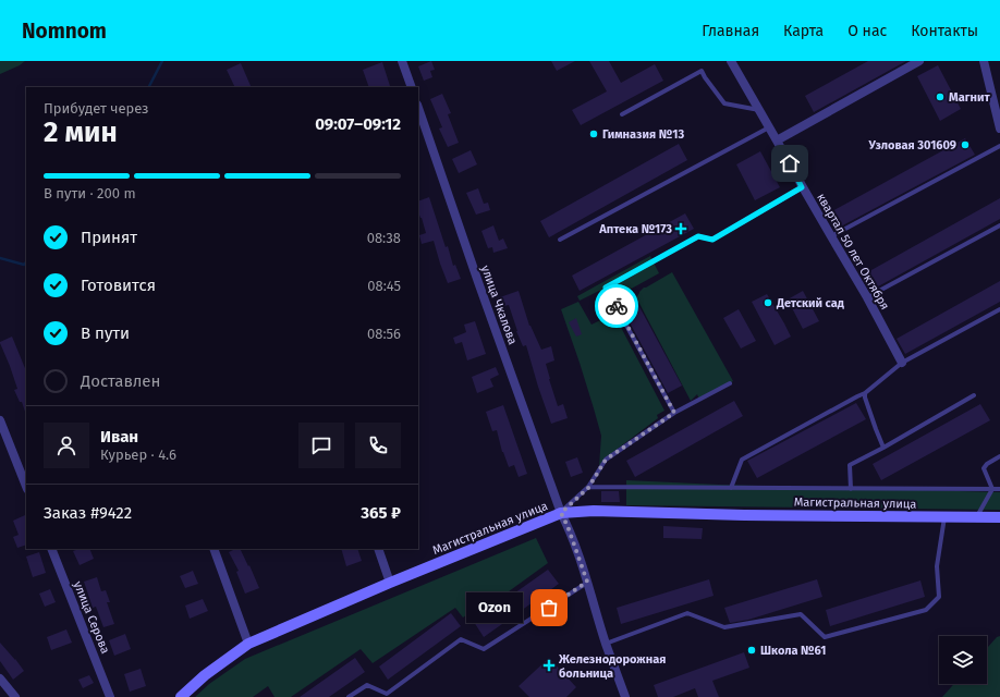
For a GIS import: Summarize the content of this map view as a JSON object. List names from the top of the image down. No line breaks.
{"streets":{"main road":["Магистральная улица"],"street":["квартал 50 лет Октября","улица Чкалова","улица Серова"]},"crossings":[["улица Чкалова","Магистральная улица"]],"places":{"other":["Магнит","Гимназия №13","Узловая 301609","Детский сад","Ozon","Школа №61"],"health":["Аптека №173","Железнодорожная больница"]},"page":{"header":"Nomnom","nav":["Главная","Карта","О нас","Контакты"],"heading":["2 мин","Прибудет через","09:07–09:12"],"panel":["Иван","Курьер · 4.6","Заказ #9422","365 ₽"],"bar":"В пути · 200 m","list":[["Принят","08:38"],["Готовится","08:45"],["В пути","08:56"],"Доставлен"],"bubble":"Ozon"}}
